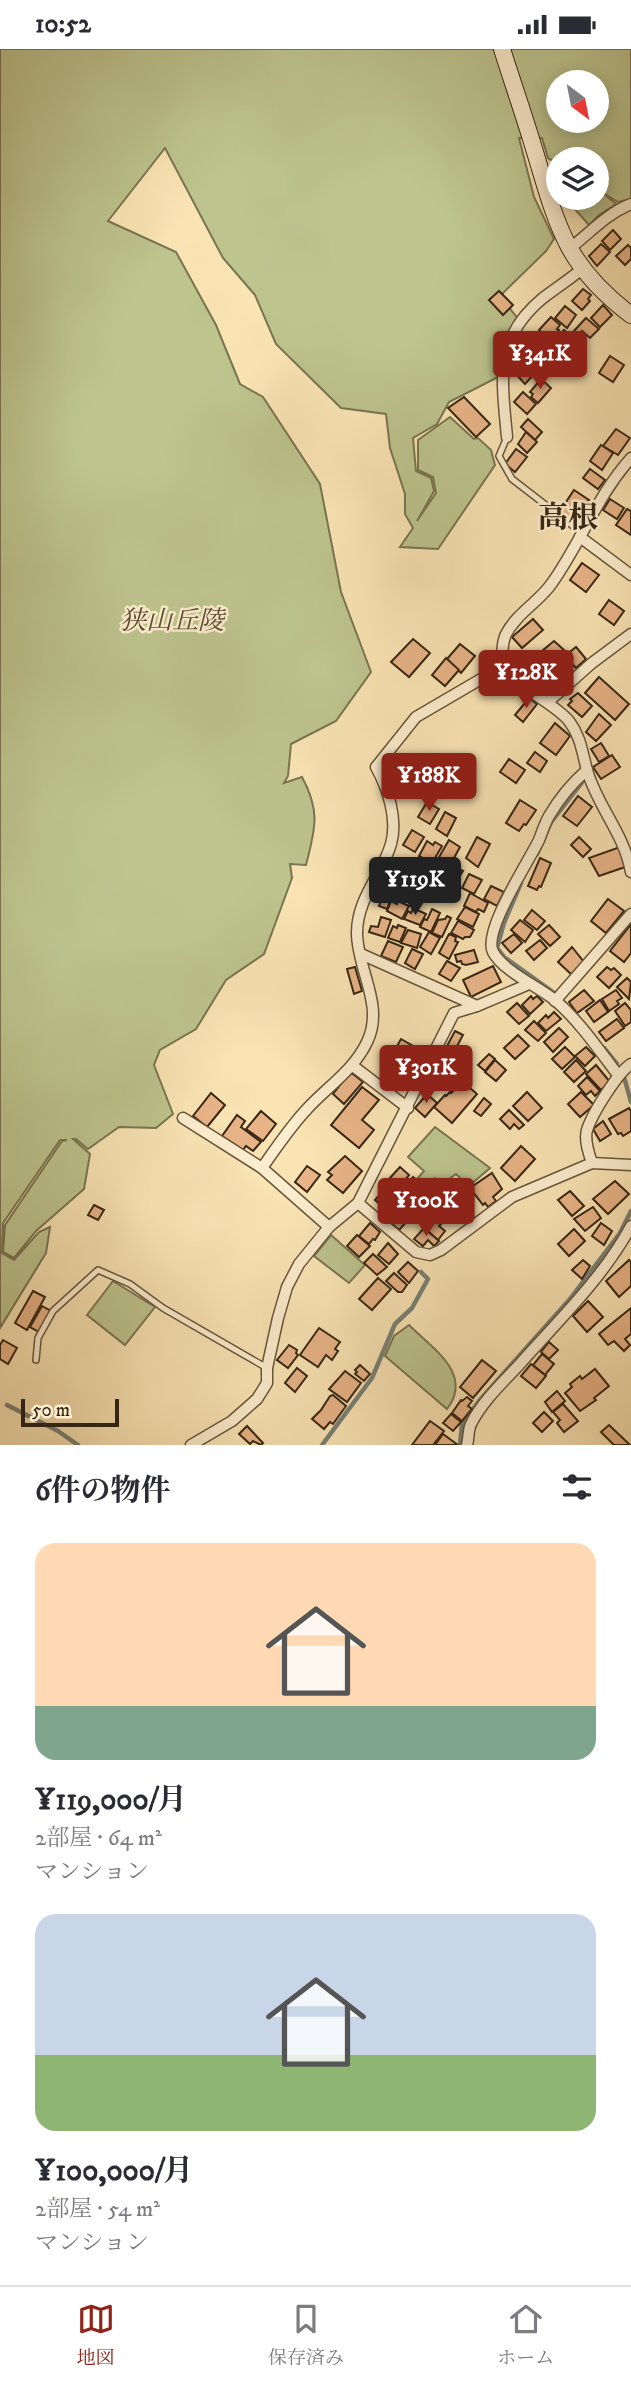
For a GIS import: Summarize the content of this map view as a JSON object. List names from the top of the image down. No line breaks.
{"districts":["高根"],"parks":["狭山丘陵"],"scale_bar":"50 m","north":"bottom right","page":{"status":"10:52","price":["¥341K","¥128K","¥188K","¥119K","¥301K","¥100K"],"scale":"50 m","heading":"6件の物件","list":[{"name":"¥119,000/月","note":"2部屋 · 64 m² · マンション"},{"name":"¥100,000/月","note":"2部屋 · 54 m² · マンション"}],"tabs":["地図","保存済み","ホーム"]}}
